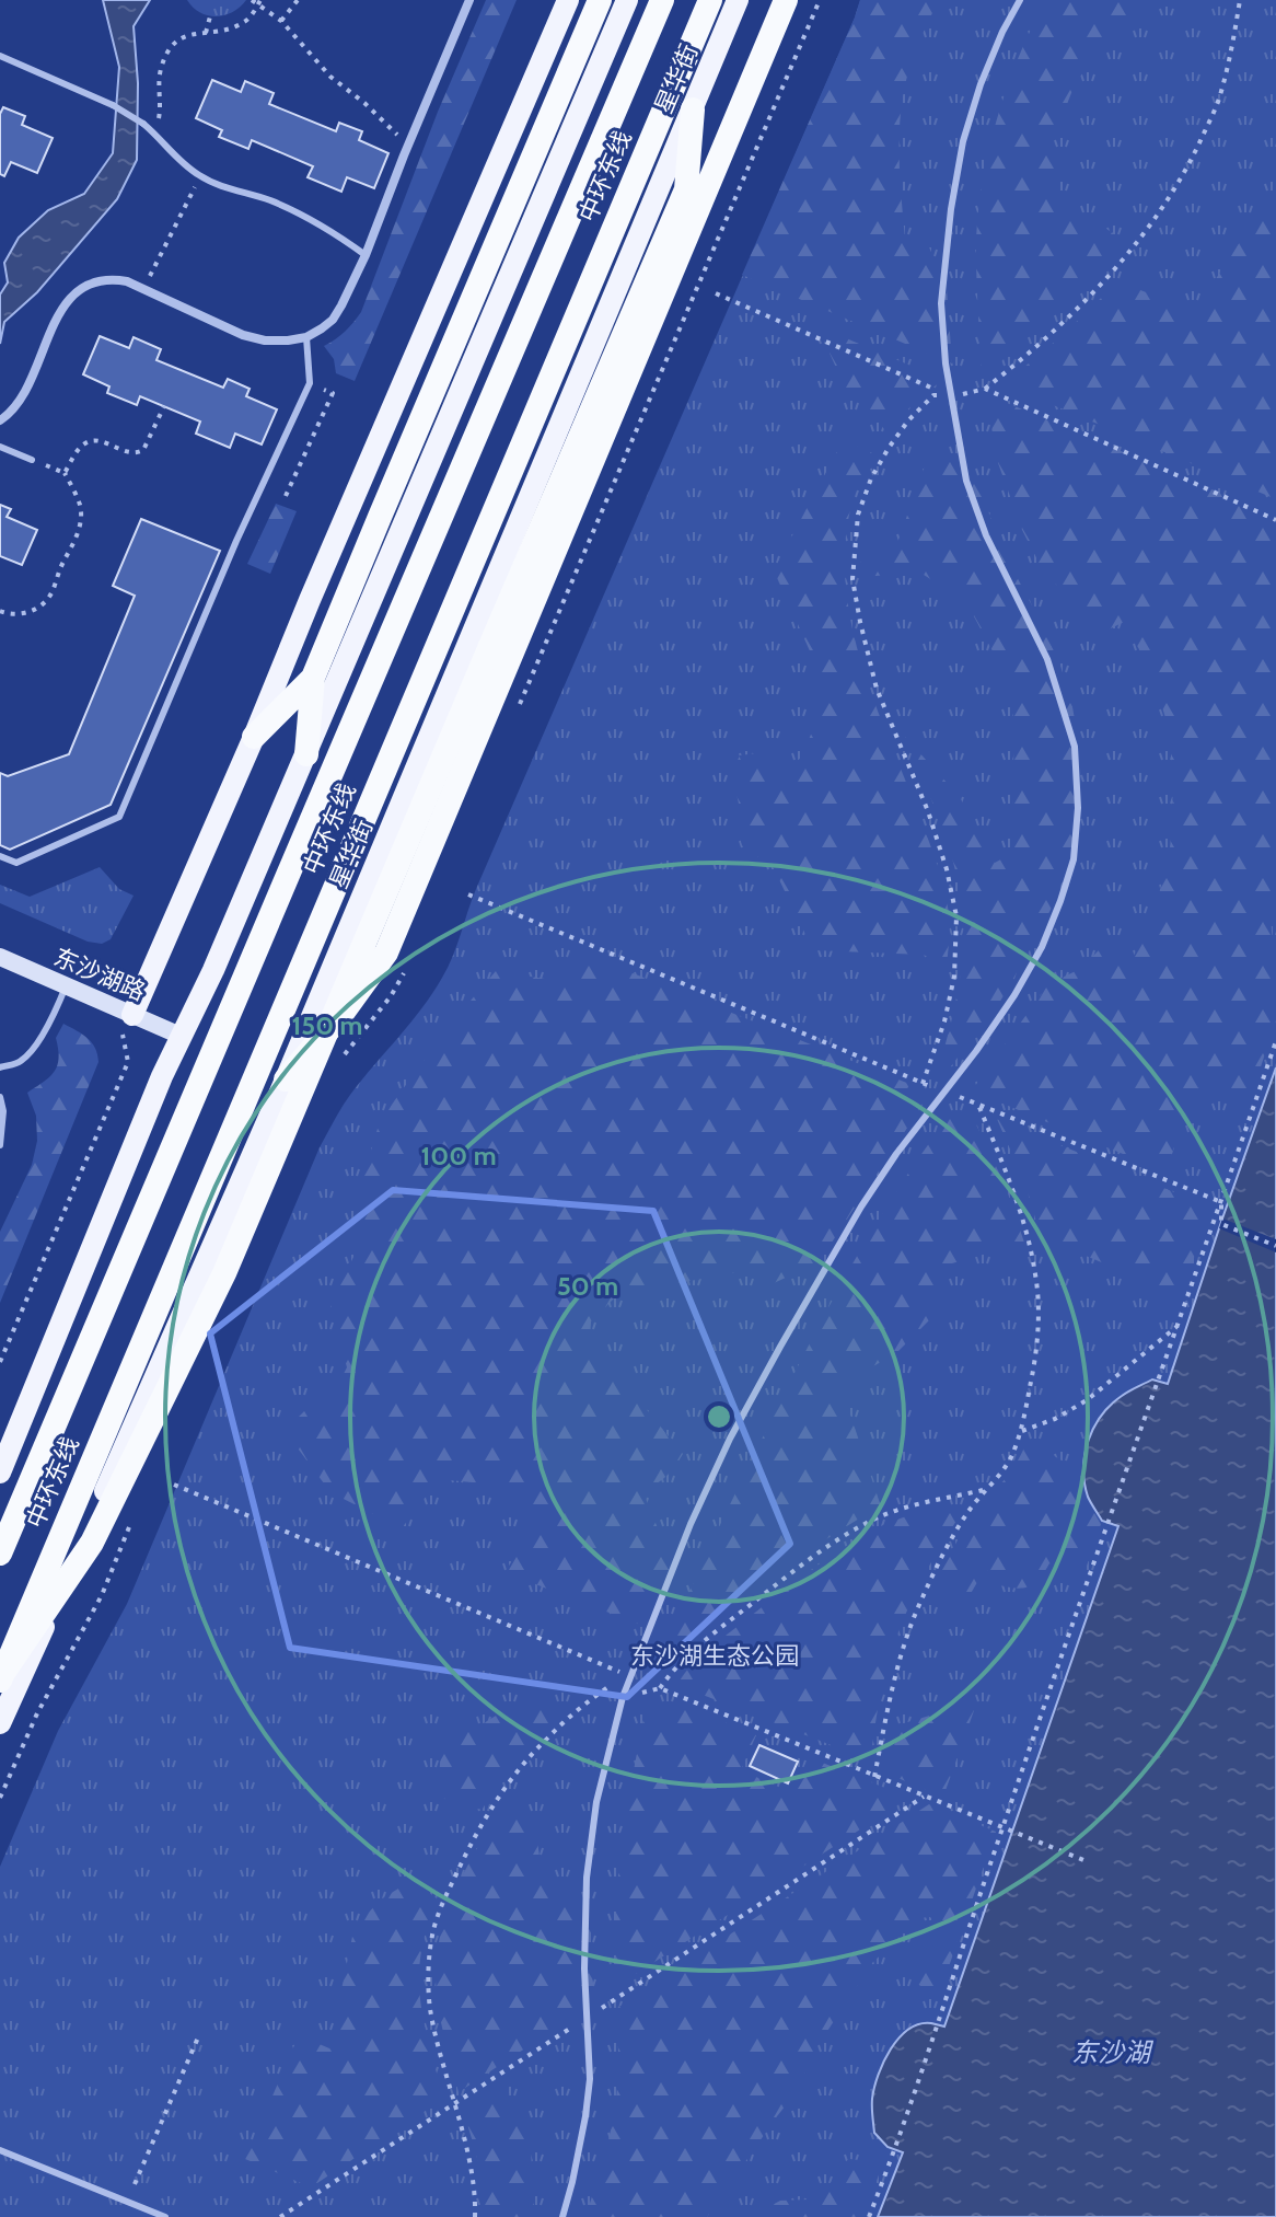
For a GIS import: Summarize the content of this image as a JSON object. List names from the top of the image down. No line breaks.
{"streets":{"highway":["中环东线"],"main road":["星华街","东沙湖路"]},"water":["东沙湖"],"parks":["东沙湖生态公园"],"rings":["150 m","100 m","50 m"]}
